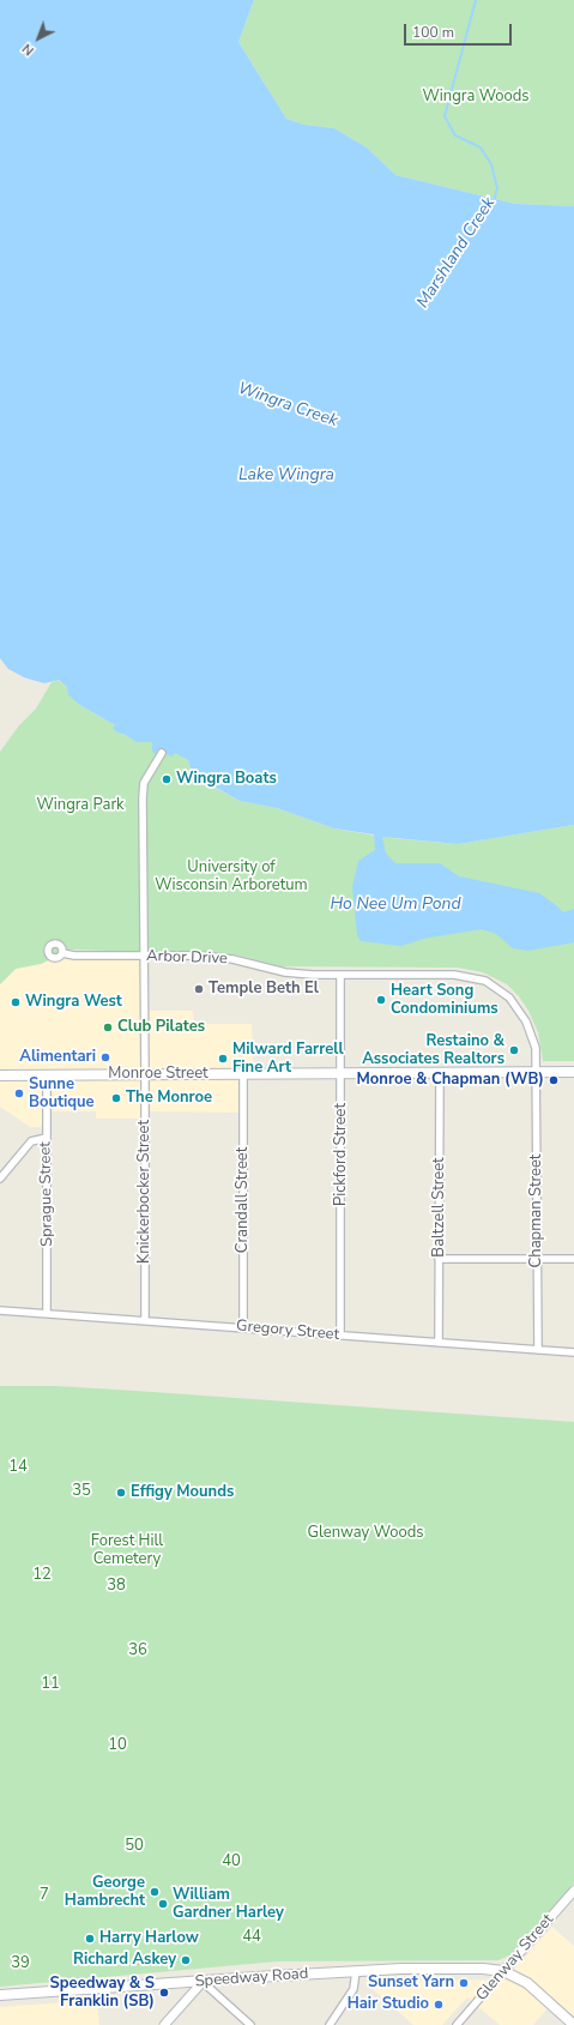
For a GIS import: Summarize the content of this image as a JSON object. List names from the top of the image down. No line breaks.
{"streets":{"main road":["Monroe Street","Speedway Road"],"street":["Arbor Drive","Pickford Street","Knickerbocker Street","Sprague Street","Crandall Street","Baltzell Street","Chapman Street","Gregory Street","Glenway Street"]},"crossings":[["Arbor Drive","Monroe Street"],["Arbor Drive","Pickford Street"],["Arbor Drive","Knickerbocker Street"],["Arbor Drive","Chapman Street"],["Monroe Street","Pickford Street"],["Monroe Street","Knickerbocker Street"],["Monroe Street","Sprague Street"],["Monroe Street","Crandall Street"],["Monroe Street","Baltzell Street"],["Monroe Street","Chapman Street"],["Pickford Street","Gregory Street"],["Knickerbocker Street","Gregory Street"],["Sprague Street","Gregory Street"],["Crandall Street","Gregory Street"],["Baltzell Street","Gregory Street"],["Chapman Street","Gregory Street"],["Glenway Street","Speedway Road"]],"water":["Marshland Creek","Wingra Creek","Lake Wingra","Ho Nee Um Pond"],"parks":["Wingra Woods","Wingra Park","University of Wisconsin Arboretum","14","35","Glenway Woods","Forest Hill Cemetery","12","38","36","11","10","50","40","7","44","39"],"places":["Wingra Boats","Temple Beth El","Heart Song Condominiums","Wingra West","Club Pilates","Restaino & Associates Realtors","Alimentari","Milward Farrell Fine Art","Monroe & Chapman (WB)","Sunne Boutique","The Monroe","Effigy Mounds","George Hambrecht","William Gardner Harley","Harry Harlow","Richard Askey","Sunset Yarn","Speedway & S Franklin (SB)","Hair Studio"],"scale_bar":"100 m","north":"bottom left"}
